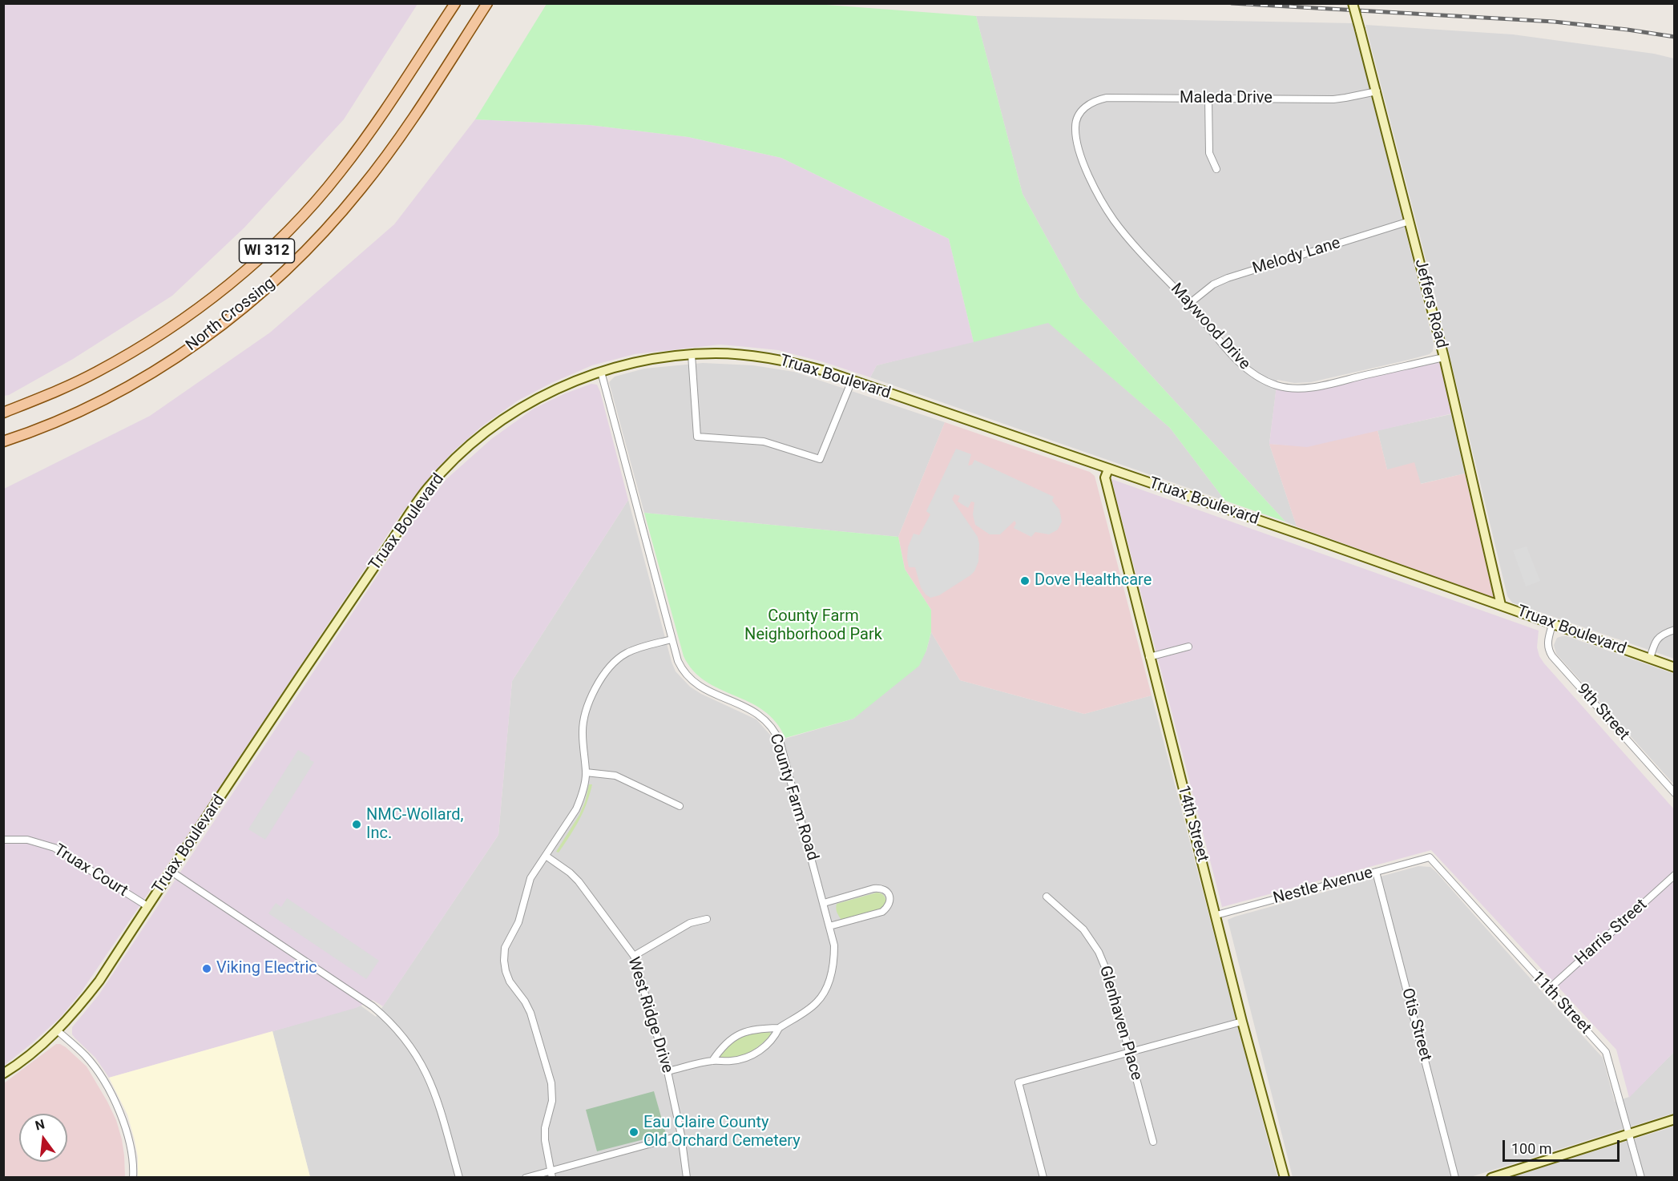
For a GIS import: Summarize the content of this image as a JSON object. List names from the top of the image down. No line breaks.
{"streets":{"main road":["WI 312","Jeffers Road","North Crossing","Truax Boulevard","14th Street"],"street":["Maleda Drive","Melody Lane","Maywood Drive","9th Street","County Farm Road","Truax Court","Nestle Avenue","Harris Street","11th Street","West Ridge Drive","Glenhaven Place","Otis Street"]},"crossings":[["Maleda Drive","Jeffers Road"],["Maleda Drive","Maywood Drive"],["Melody Lane","Jeffers Road"],["Melody Lane","Maywood Drive"],["Jeffers Road","Maywood Drive"],["Jeffers Road","Truax Boulevard"],["Truax Boulevard","9th Street"],["Truax Boulevard","County Farm Road"],["Truax Boulevard","14th Street"],["Truax Boulevard","Truax Court"],["County Farm Road","West Ridge Drive"],["14th Street","Nestle Avenue"],["Nestle Avenue","11th Street"],["Nestle Avenue","Otis Street"],["Harris Street","11th Street"]],"parks":["County Farm Neighborhood Park"],"places":["Dove Healthcare","NMC-Wollard, Inc.","Viking Electric","Eau Claire County Old Orchard Cemetery"],"scale_bar":"100 m","north":"top"}
